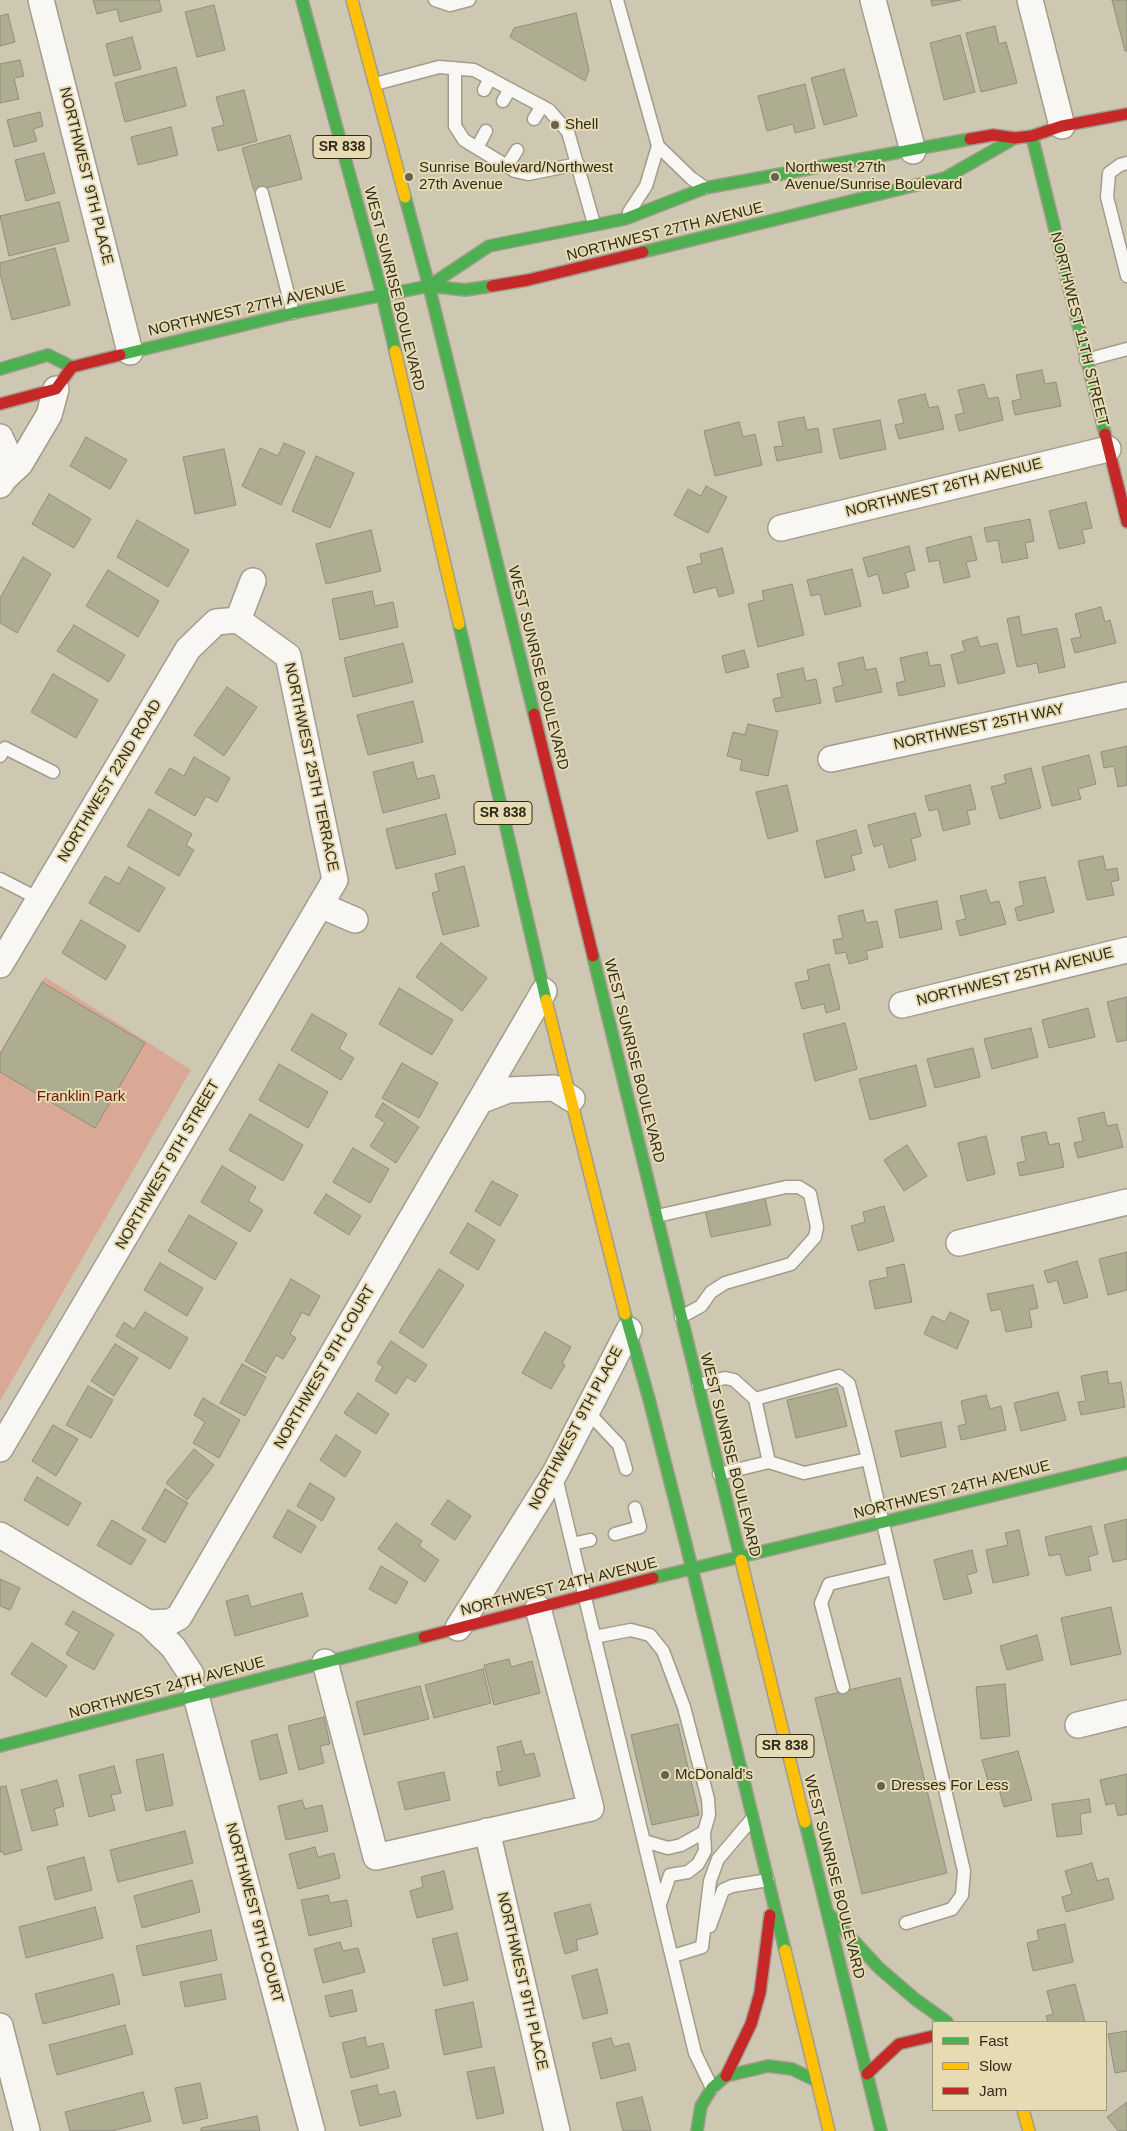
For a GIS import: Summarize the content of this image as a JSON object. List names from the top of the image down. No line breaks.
{"streets":{"main road":["SR 838","NORTHWEST 27TH AVENUE","WEST SUNRISE BOULEVARD","NORTHWEST 11TH STREET","NORTHWEST 24TH AVENUE"],"street":["NORTHWEST 9TH PLACE","NORTHWEST 26TH AVENUE","NORTHWEST 25TH WAY","NORTHWEST 25TH TERRACE","NORTHWEST 22ND ROAD","NORTHWEST 25TH AVENUE","NORTHWEST 9TH STREET","NORTHWEST 9TH COURT"]},"crossings":[["NORTHWEST 9TH PLACE","NORTHWEST 27TH AVENUE"],["NORTHWEST 9TH PLACE","WEST SUNRISE BOULEVARD"],["NORTHWEST 9TH PLACE","NORTHWEST 24TH AVENUE"],["NORTHWEST 27TH AVENUE","WEST SUNRISE BOULEVARD"],["NORTHWEST 27TH AVENUE","NORTHWEST 11TH STREET"],["WEST SUNRISE BOULEVARD","NORTHWEST 9TH COURT"],["WEST SUNRISE BOULEVARD","NORTHWEST 24TH AVENUE"],["NORTHWEST 11TH STREET","NORTHWEST 26TH AVENUE"],["NORTHWEST 25TH TERRACE","NORTHWEST 22ND ROAD"],["NORTHWEST 25TH TERRACE","NORTHWEST 9TH STREET"],["NORTHWEST 9TH COURT","NORTHWEST 24TH AVENUE"]],"parks":["Franklin Park"],"places":["Shell","Sunrise Boulevard/Northwest 27th Avenue","Northwest 27th Avenue/Sunrise Boulevard","McDonald's","Dresses For Less"],"legend":["Fast","Slow","Jam"]}
